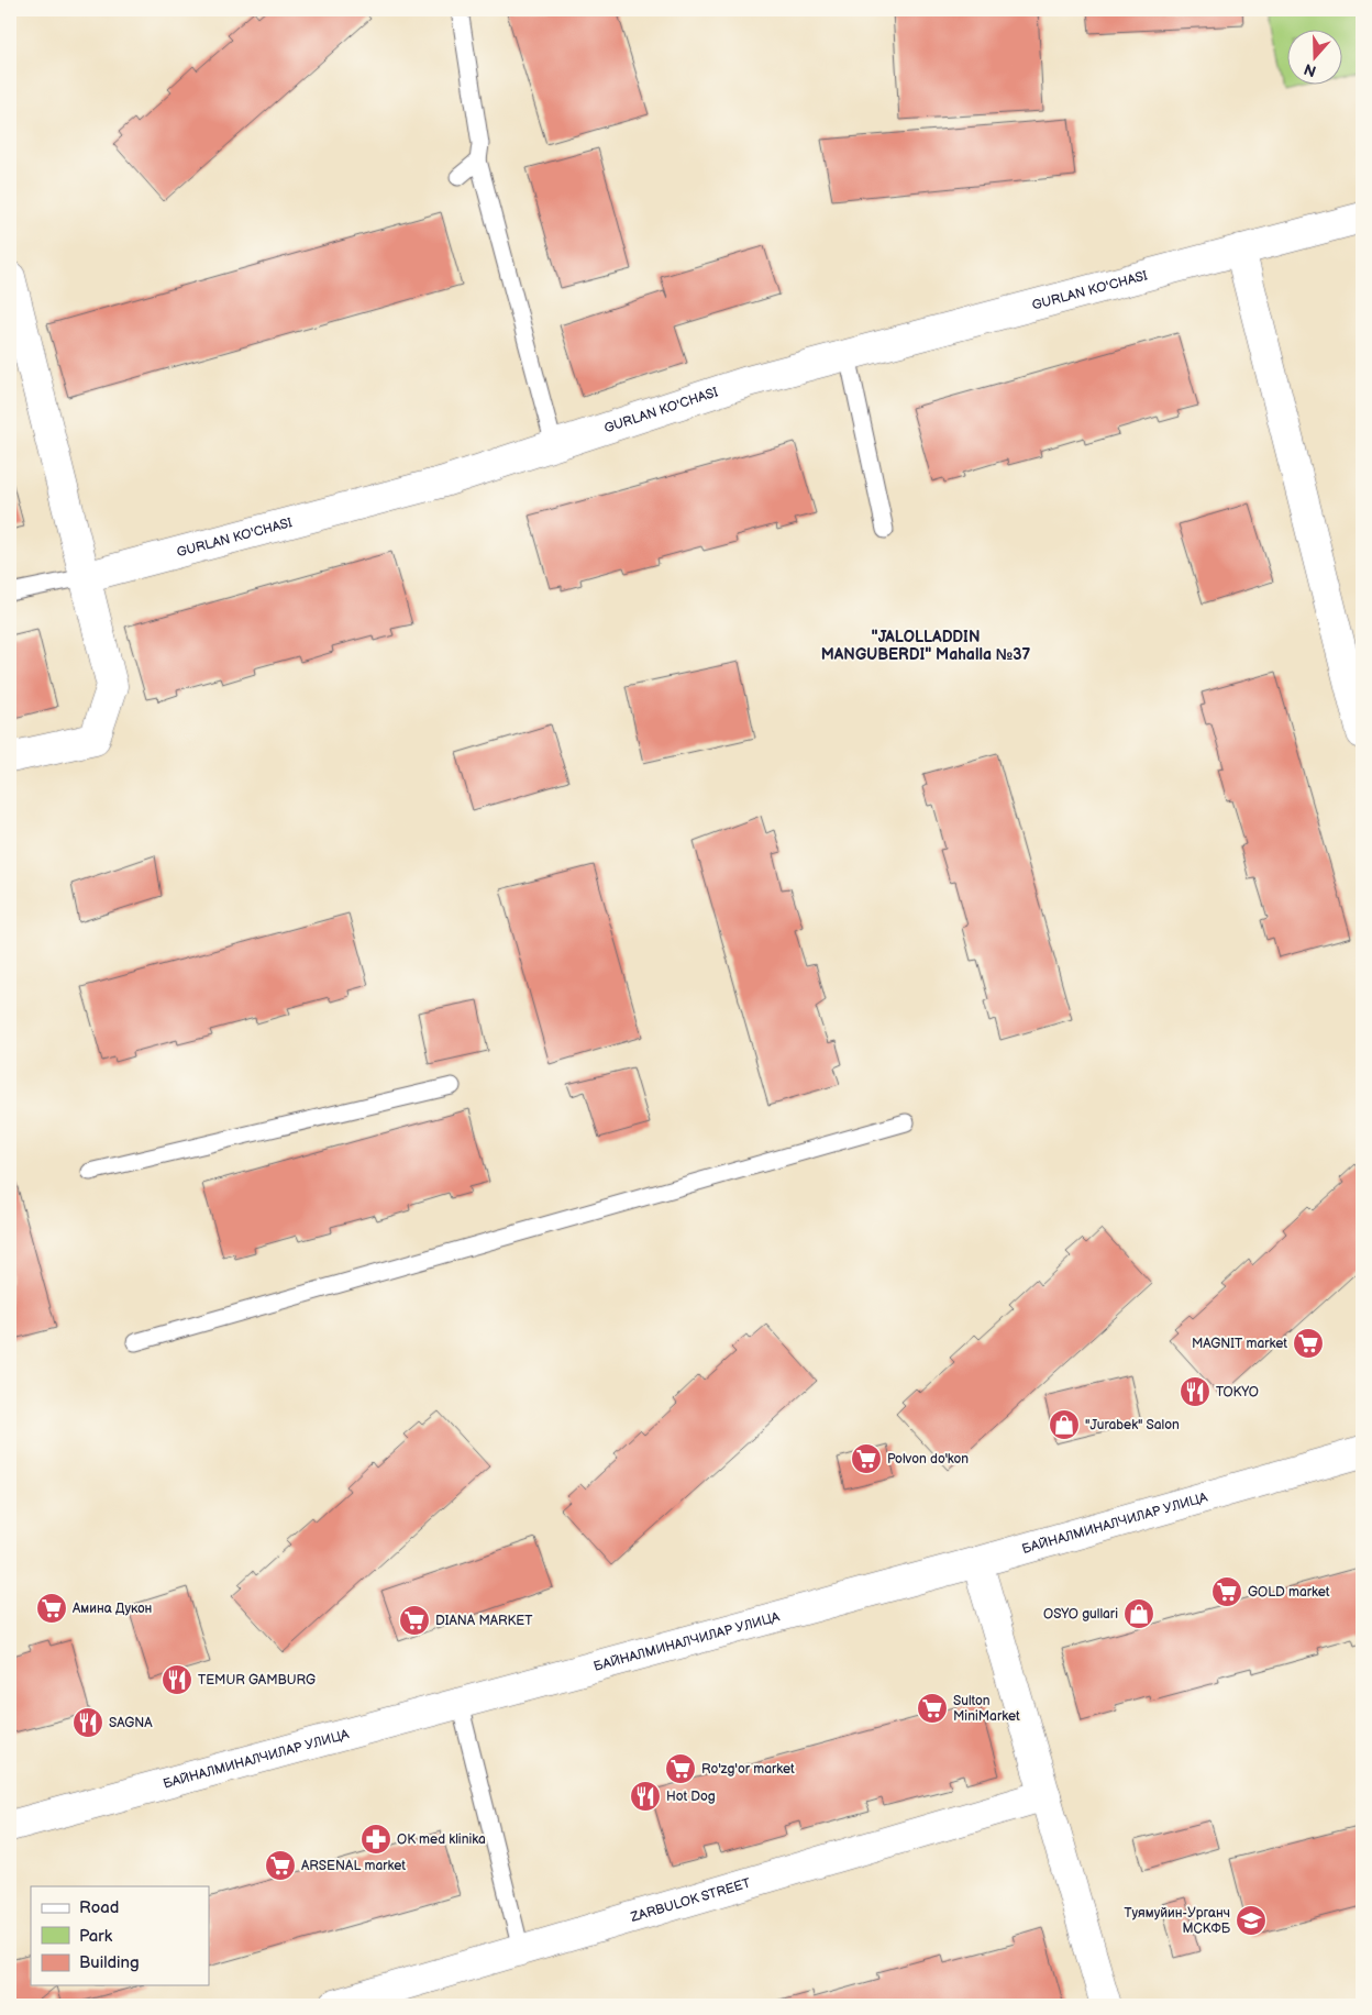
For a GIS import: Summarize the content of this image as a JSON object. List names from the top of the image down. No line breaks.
{"streets":{"street":["GURLAN KO'CHASI","БАЙНАЛМИНАЛЧИЛАР УЛИЦА","ZARBULOK STREET"]},"districts":["\"JALOLLADDIN MANGUBERDI\" Mahalla №37"],"places":{"supermarket":["MAGNIT market","Polvon do'kon","GOLD market","Амина Дукон","DIANA MARKET","Sulton MiniMarket","Ro'zg'or market","ARSENAL market"],"restaurant":["TOKYO","TEMUR GAMBURG","SAGNA","Hot Dog"],"shop":["\"Jurabek\" Salon","OSYO gullari"],"pharmacy":["OK med klinika"],"school or university":["Туямуйин-Урганч МСКФБ"]},"legend":["Road","Park","Building"],"north":"bottom"}
